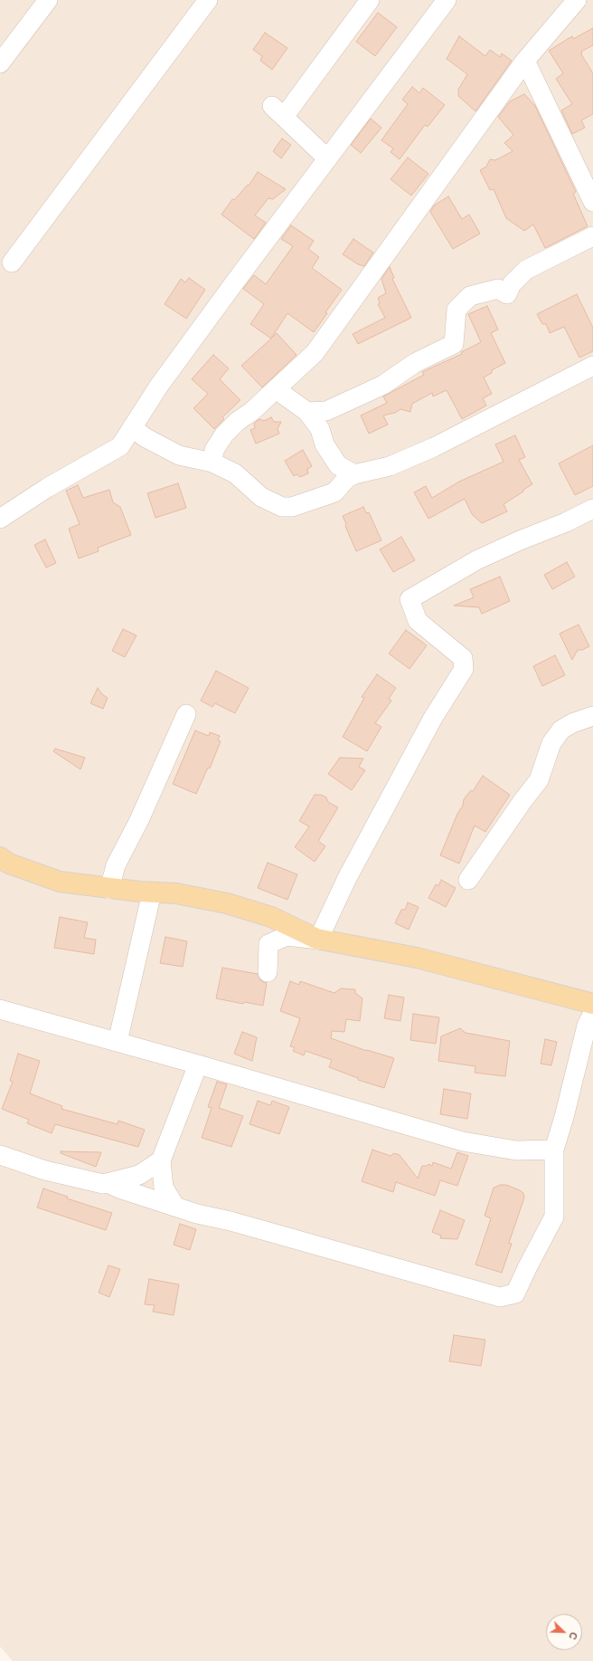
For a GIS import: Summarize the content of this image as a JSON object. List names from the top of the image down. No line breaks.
{"north":"bottom right"}
